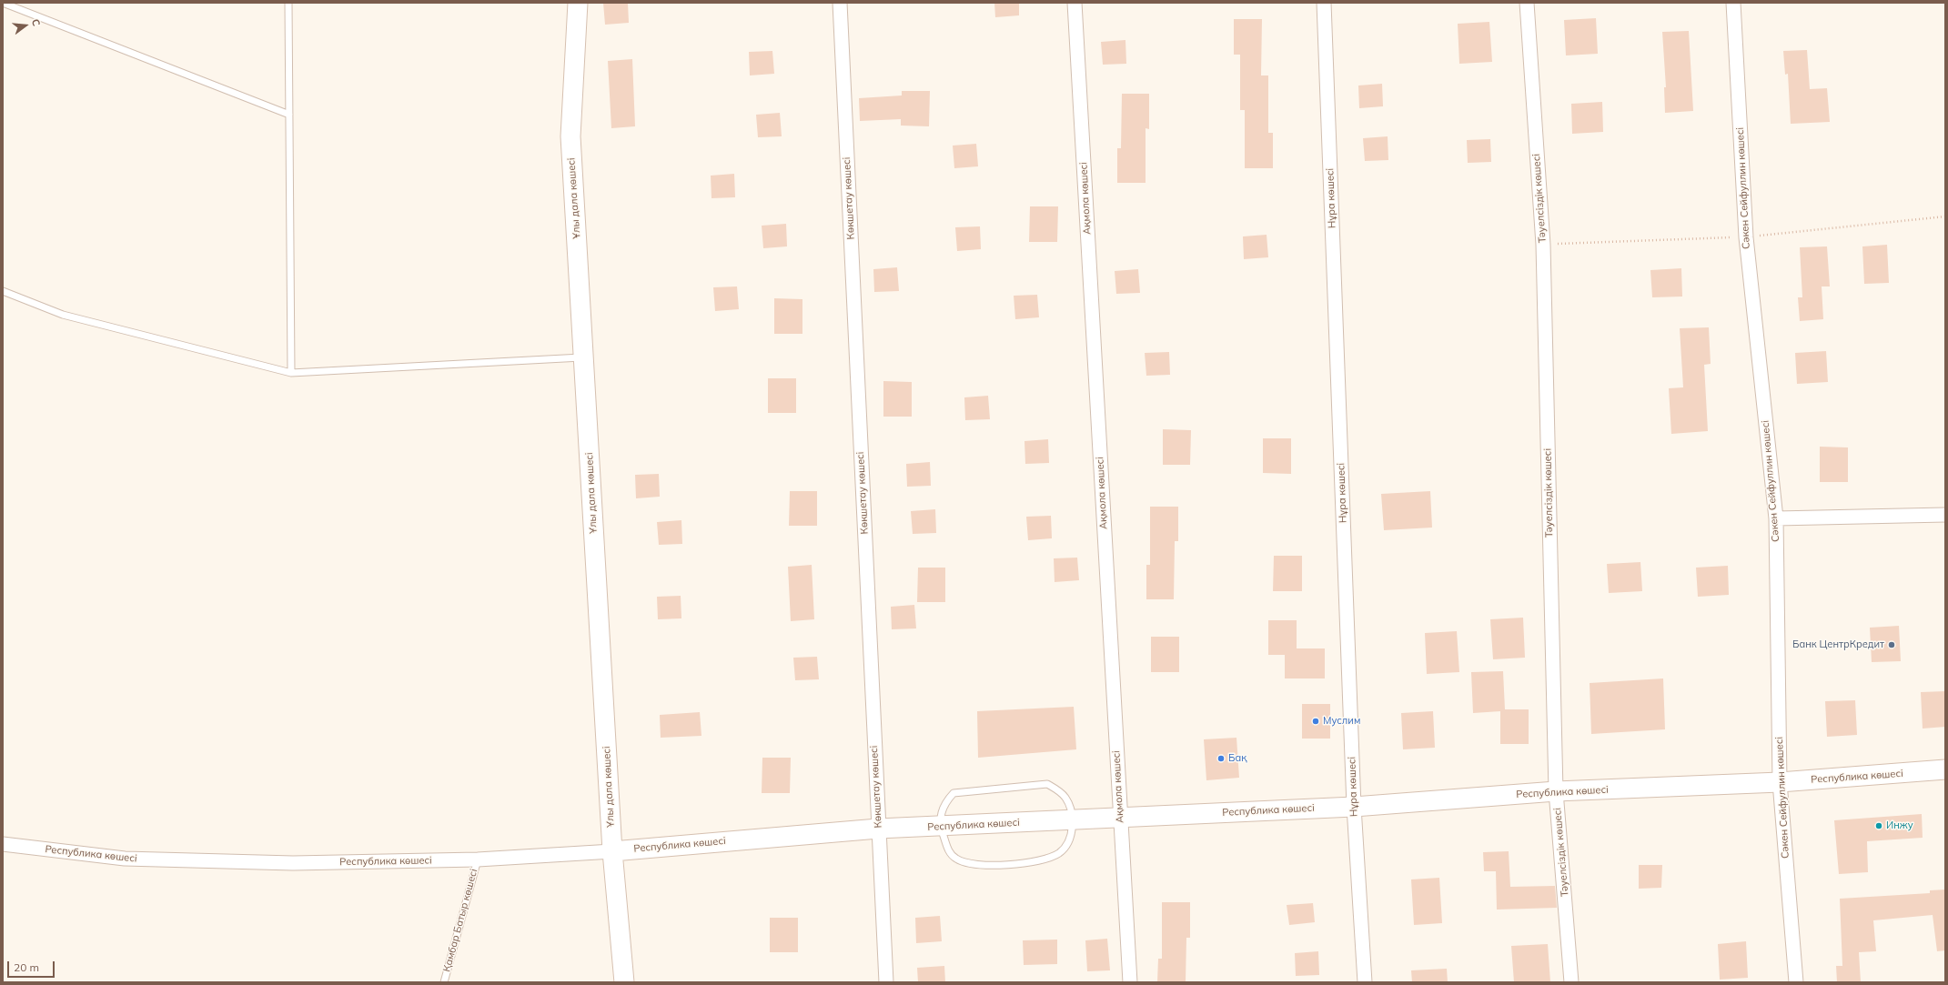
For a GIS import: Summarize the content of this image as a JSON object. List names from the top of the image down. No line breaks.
{"streets":{"street":["Сәкен Сейфуллин көшесі","Ұлы дала көшесі","Көкшетау көшесі","Ақмола көшесі","Нұра көшесі","Тәуелсіздік көшесі","Республика көшесі"],"lane":["Қамбар Батыр көшесі"]},"crossings":[["Сәкен Сейфуллин көшесі","Республика көшесі"],["Ұлы дала көшесі","Республика көшесі"],["Көкшетау көшесі","Республика көшесі"],["Ақмола көшесі","Республика көшесі"],["Нұра көшесі","Республика көшесі"],["Тәуелсіздік көшесі","Республика көшесі"],["Республика көшесі","Қамбар Батыр көшесі"]],"places":["Банк ЦентрКредит","Муслим","Бақ","Инжу"],"scale_bar":"20 m","north":"right"}
